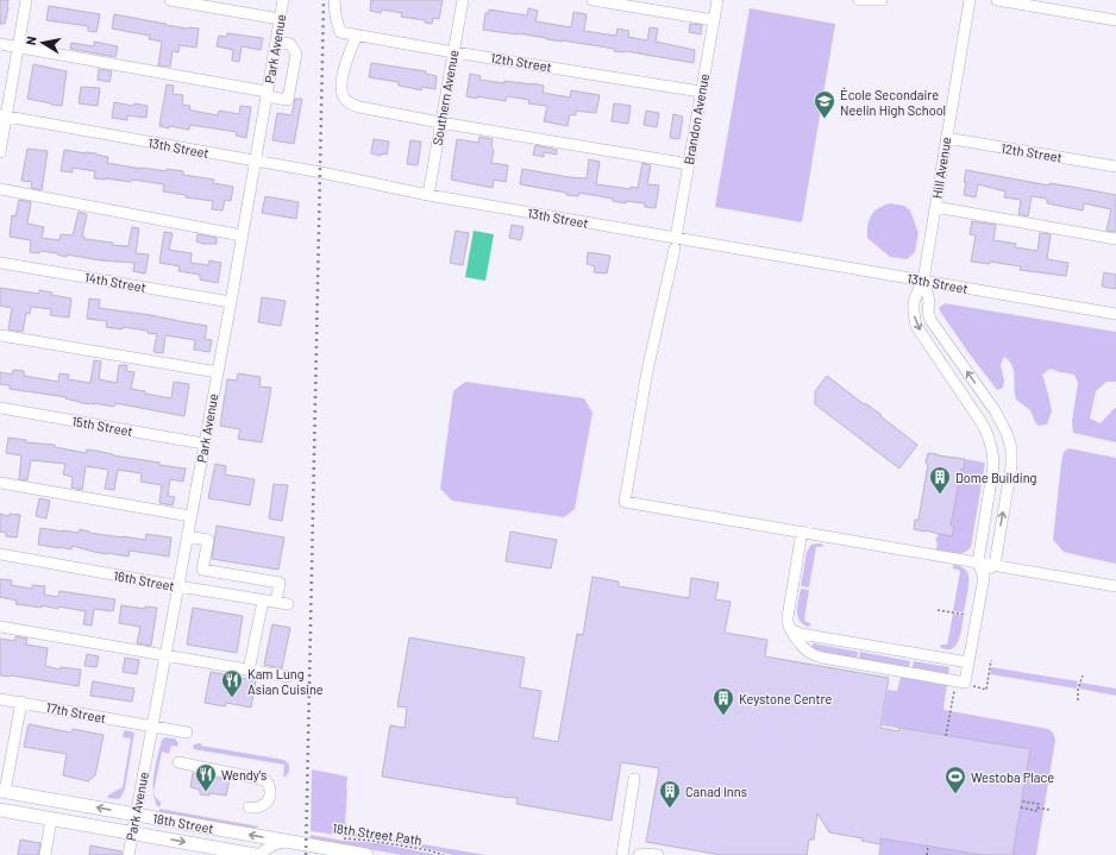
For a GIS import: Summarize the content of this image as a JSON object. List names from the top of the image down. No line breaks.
{"streets":{"main road":["18th Street"],"street":["Park Avenue","12th Street","Southern Avenue","Brandon Avenue","13th Street","Hill Avenue","14th Street","15th Street","16th Street","17th Street"],"path":["18th Street Path"]},"crossings":[["Park Avenue","13th Street"],["Park Avenue","14th Street"],["Park Avenue","15th Street"],["Park Avenue","16th Street"],["Park Avenue","17th Street"],["Park Avenue","18th Street"],["12th Street","Southern Avenue"],["12th Street","Brandon Avenue"],["12th Street","Hill Avenue"],["Southern Avenue","13th Street"],["Brandon Avenue","13th Street"],["13th Street","Hill Avenue"]],"places":{"school or university":["École Secondaire Neelin High School"],"building":["Dome Building","Keystone Centre","Canad Inns"],"restaurant":["Kam Lung Asian Cuisine","Wendy's"],"sports":["Westoba Place"]},"north":"left"}
